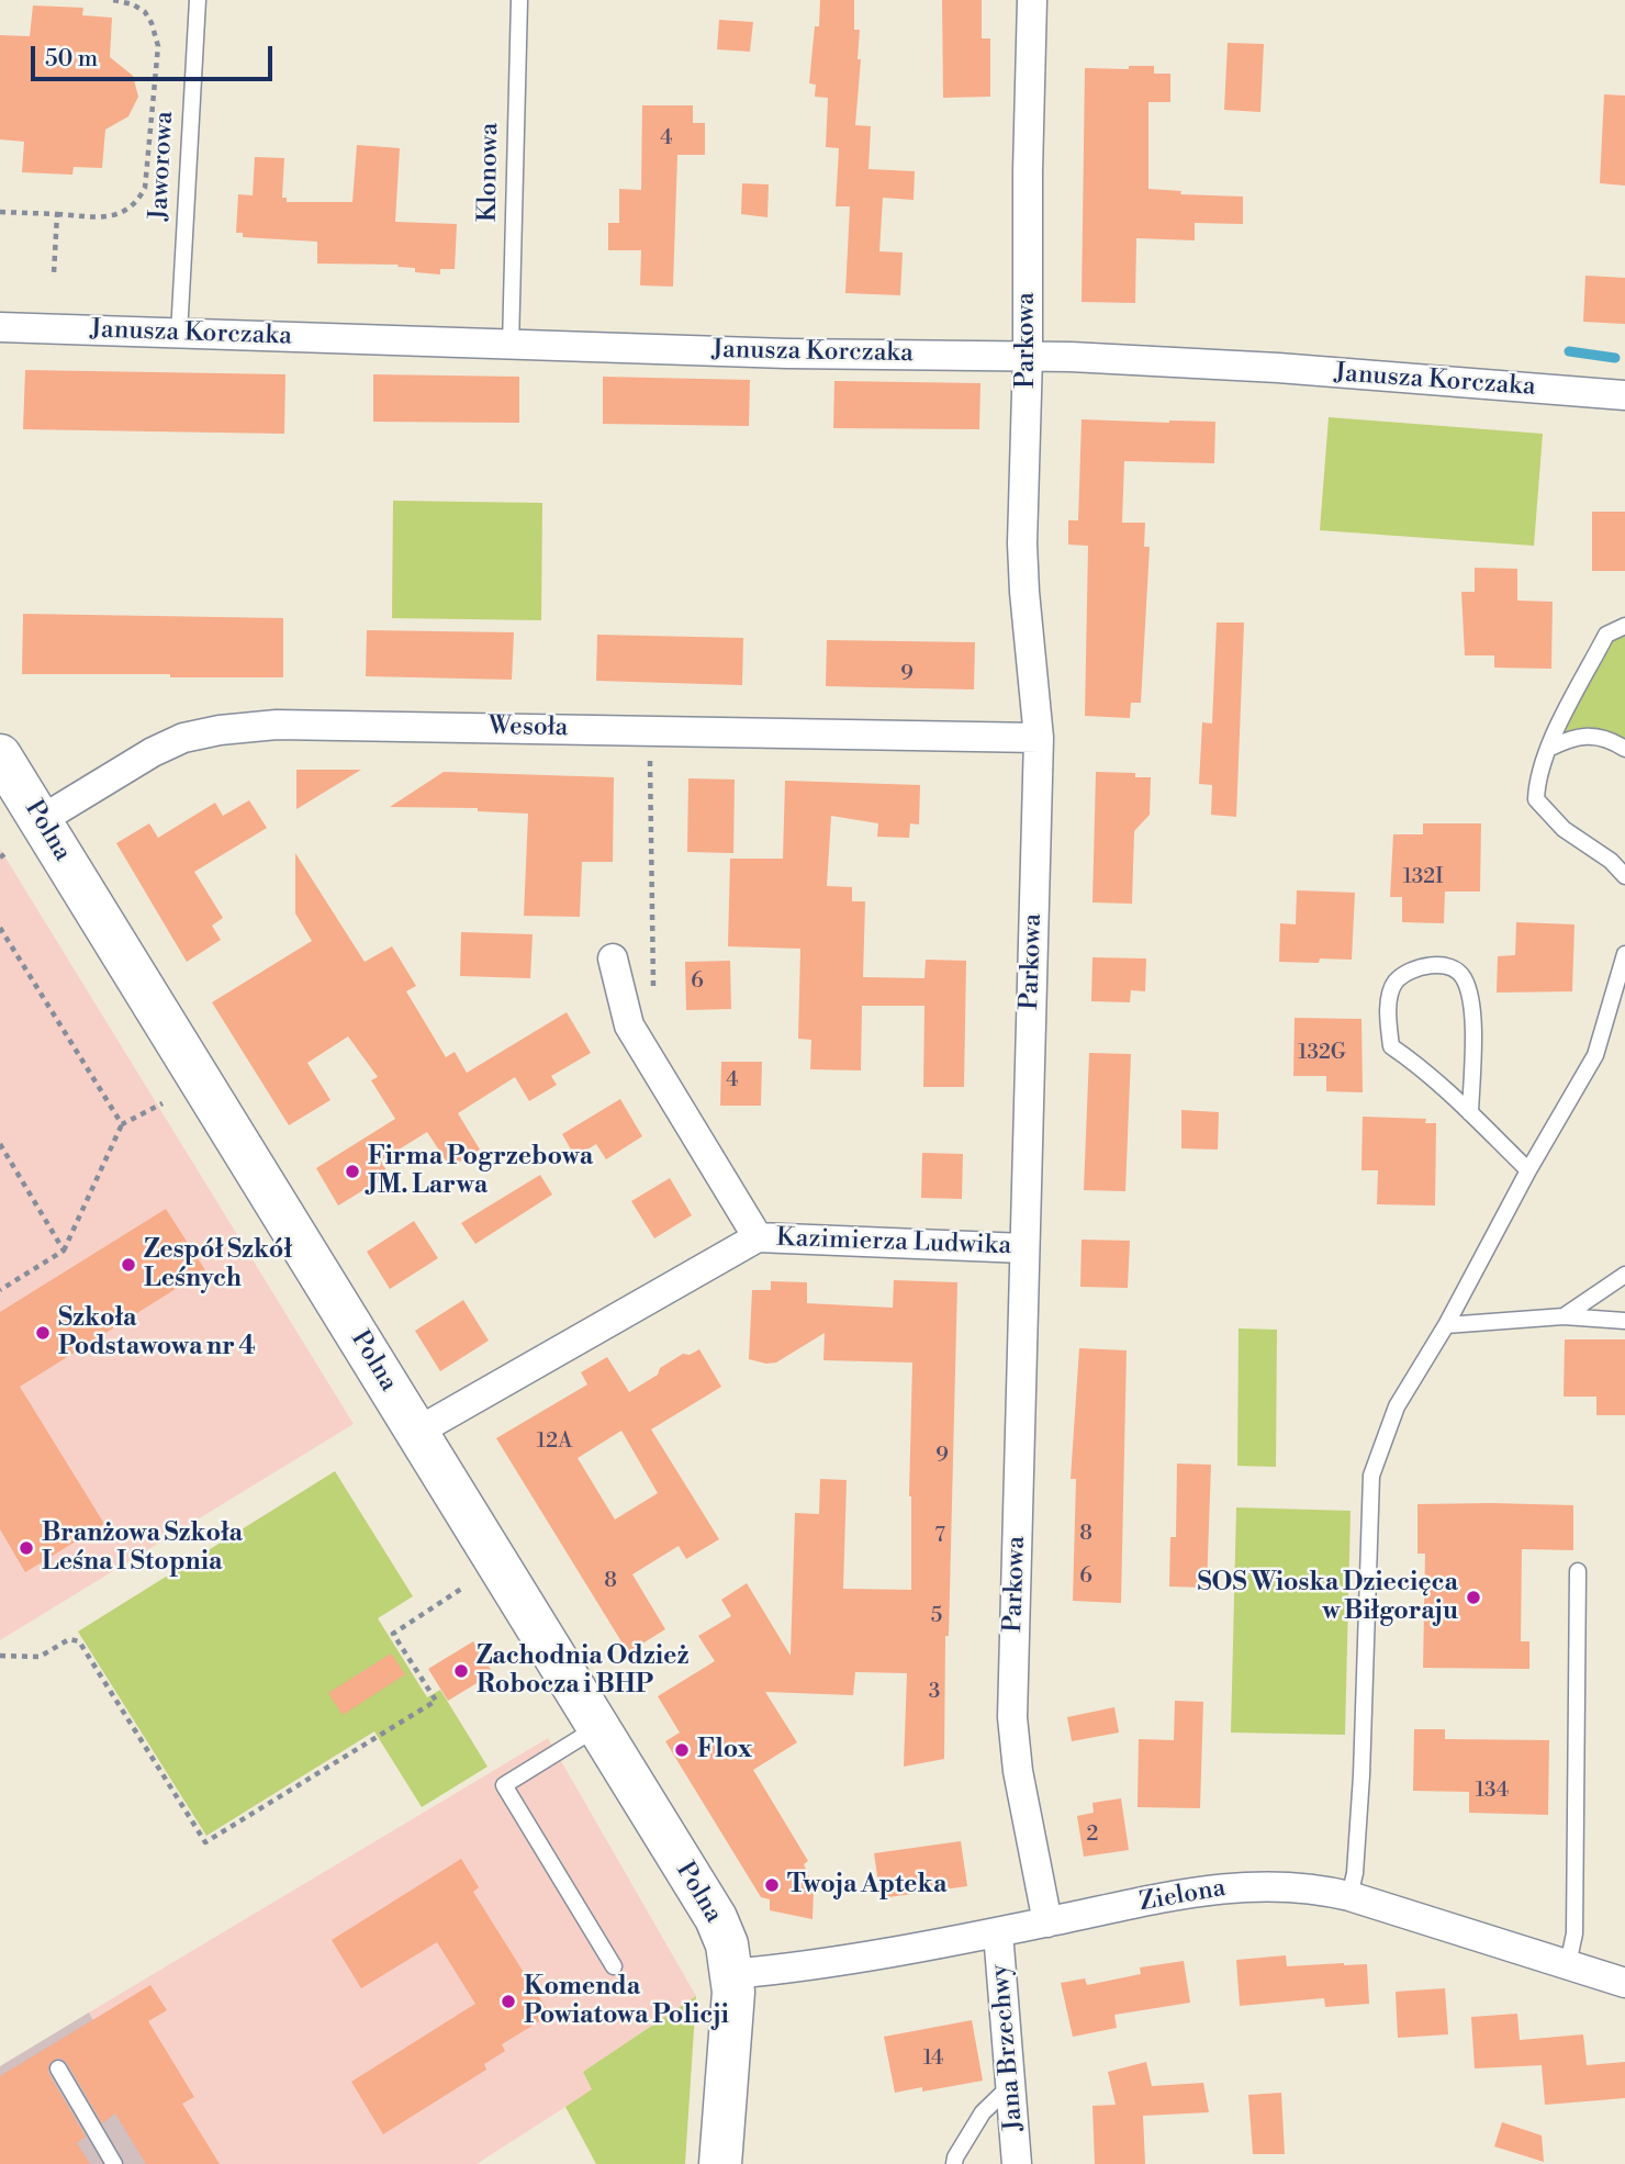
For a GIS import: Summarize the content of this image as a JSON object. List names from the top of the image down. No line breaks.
{"streets":{"street":["Janusza Korczaka","Parkowa","Wesoła","Polna","Kazimierza Ludwika","Zielona","Jana Brzechwy"],"lane":["Jaworowa","Klonowa"]},"crossings":[["Jaworowa","Janusza Korczaka"],["Klonowa","Janusza Korczaka"],["Janusza Korczaka","Parkowa"],["Parkowa","Wesoła"],["Parkowa","Kazimierza Ludwika"],["Parkowa","Zielona"],["Wesoła","Polna"],["Polna","Zielona"],["Zielona","Jana Brzechwy"]],"places":["Firma Pogrzebowa JM. Larwa","Zespół Szkół Leśnych","Szkoła Podstawowa nr 4","Branżowa Szkoła Leśna I Stopnia","SOS Wioska Dziecięca w Biłgoraju","Zachodnia Odzież Robocza i BHP","Flox","Twoja Apteka","Komenda Powiatowa Policji"],"house_numbers":["4","9","132I","6","132G","4","12A","9","8","7","6","8","5","3","134","2","14"],"scale_bar":"50 m"}
